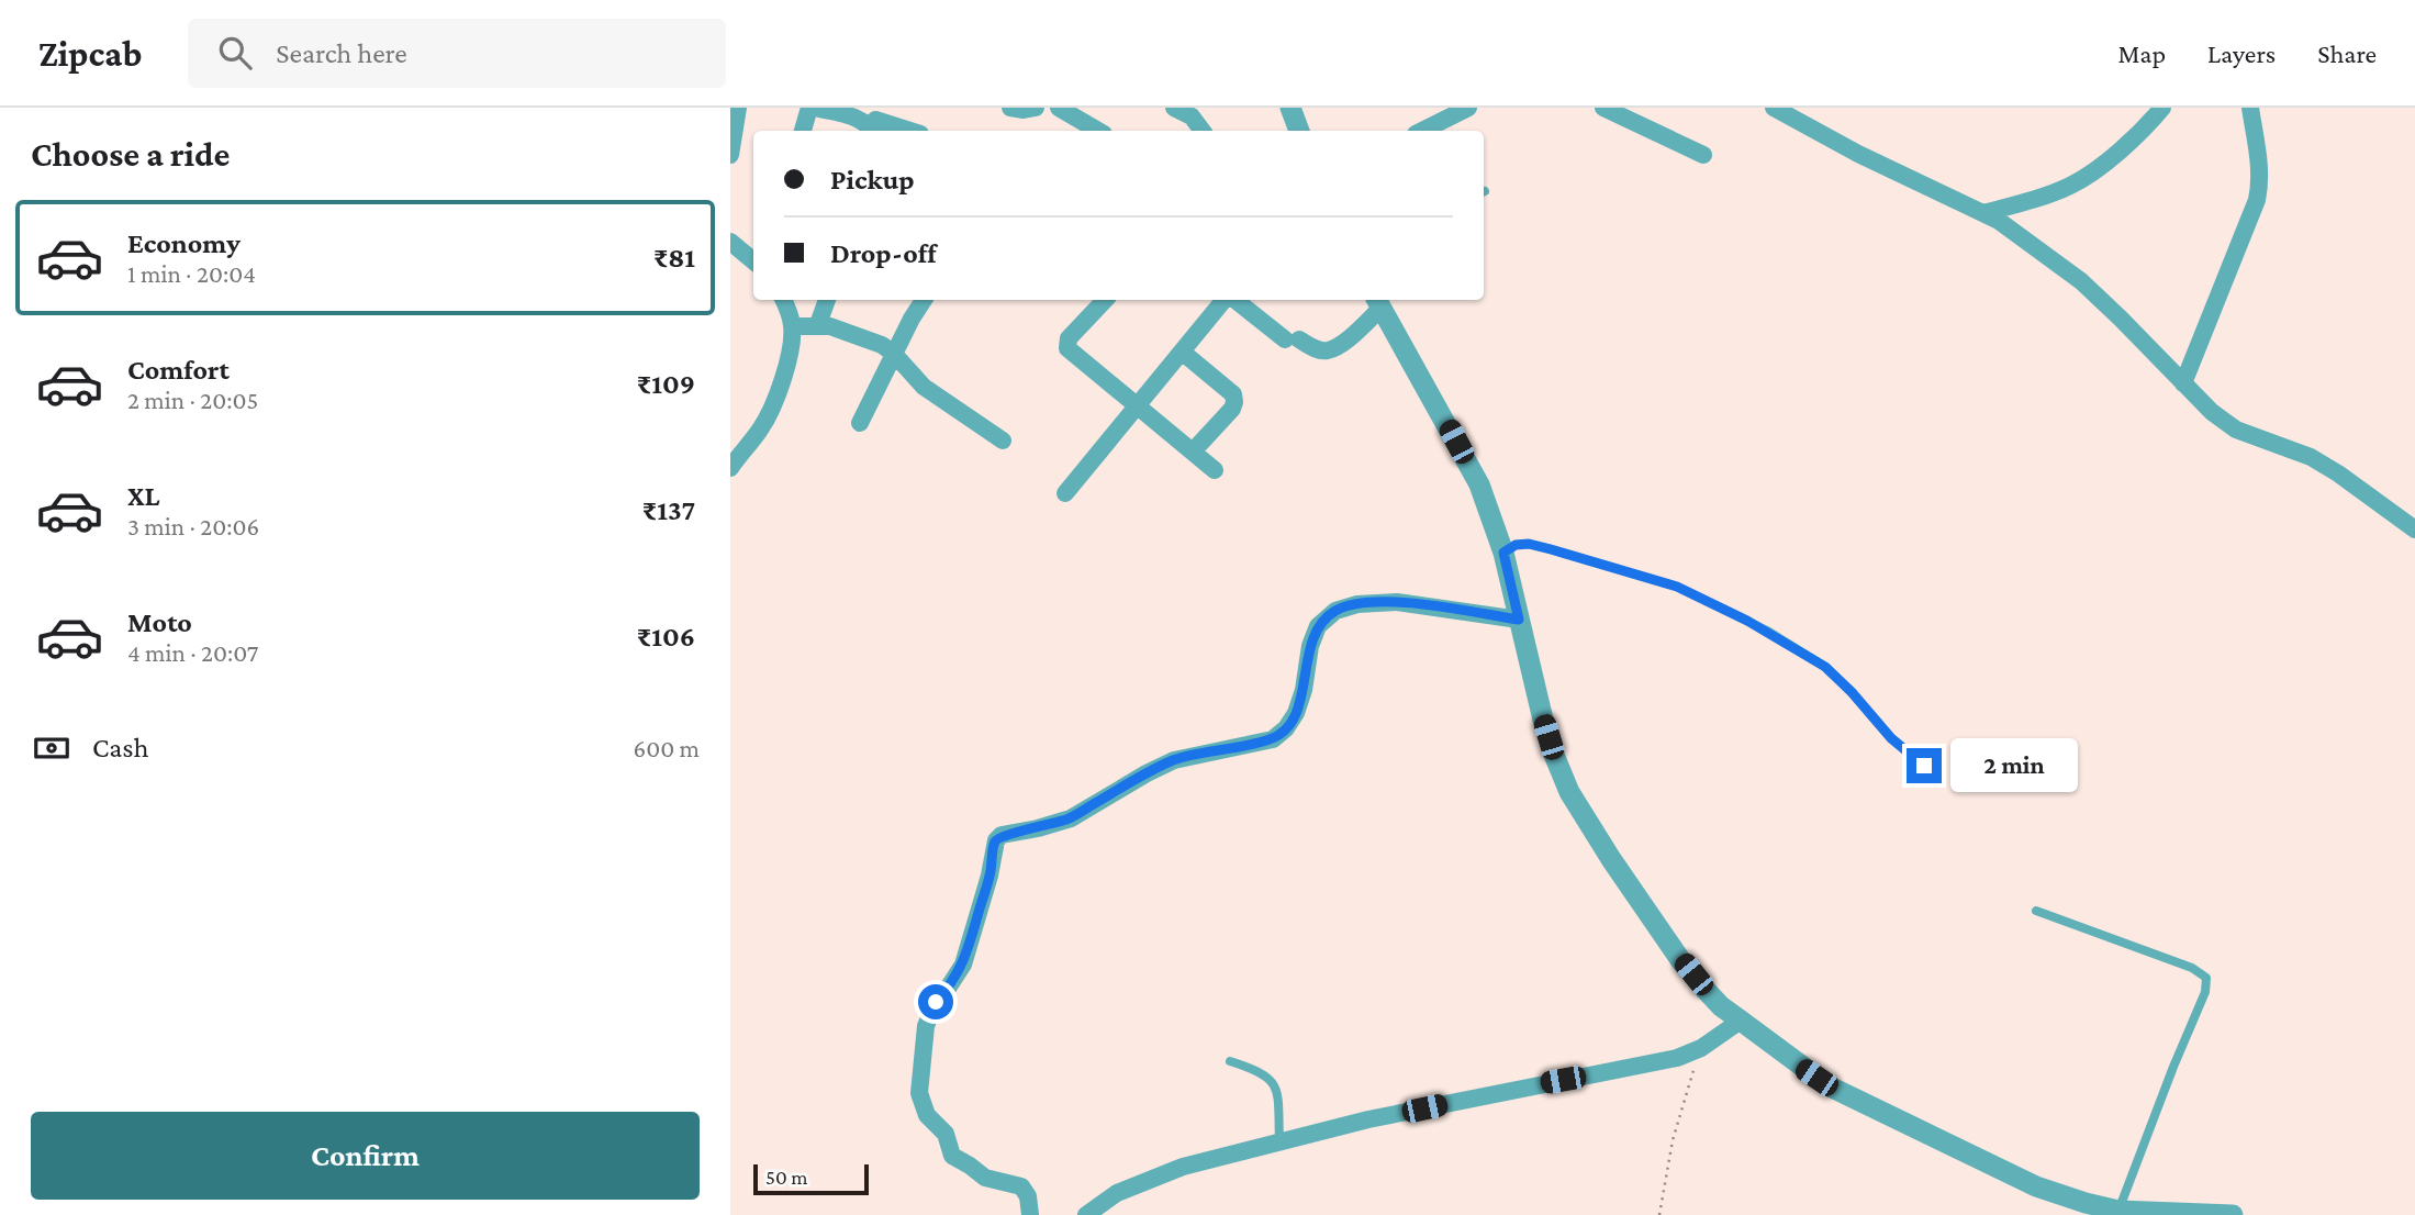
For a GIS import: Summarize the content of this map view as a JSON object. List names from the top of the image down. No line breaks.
{"scale_bar":"50 m","page":{"header":"Zipcab","search":"Search here","nav":["Map","Layers","Share"],"heading":"Choose a ride","banner":["Pickup","Drop-off"],"list":[{"name":"Economy","note":"1 min · 20:04","value":"₹81"},{"name":"Comfort","note":"2 min · 20:05","value":"₹109"},{"name":"XL","note":"3 min · 20:06","value":"₹137"},{"name":"Moto","note":"4 min · 20:07","value":"₹106"}],"pay":["Cash","600 m"],"bubble":"2 min","buttons":"Confirm","scale":"50 m"}}
